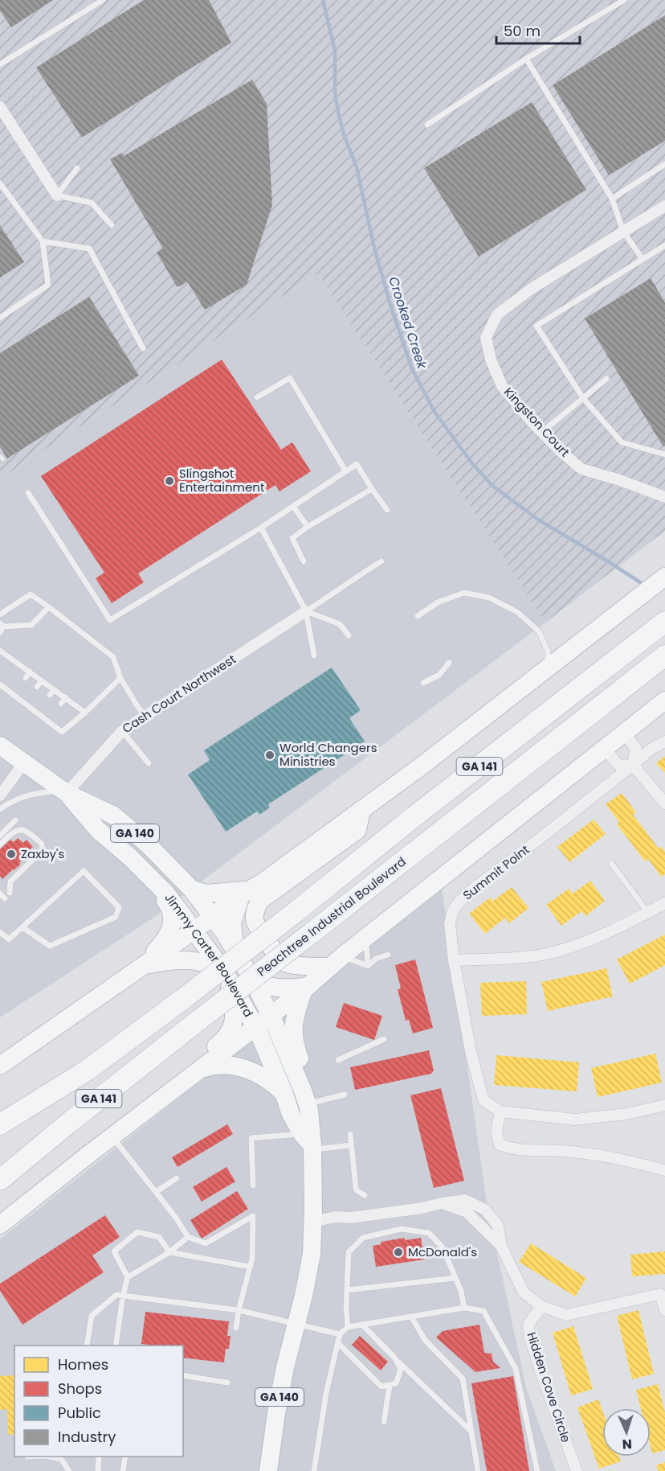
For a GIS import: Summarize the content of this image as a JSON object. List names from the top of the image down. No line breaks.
{"streets":{"highway":["GA 141","Peachtree Industrial Boulevard"],"main road":["GA 140","Jimmy Carter Boulevard"],"street":["Kingston Court","Cash Court Northwest","Summit Point","Hidden Cove Circle"]},"crossings":[["Cash Court Northwest","Jimmy Carter Boulevard"]],"water":["Crooked Creek"],"places":["Slingshot Entertainment","World Changers Ministries","Zaxby's","McDonald's"],"legend":["Homes","Shops","Public","Industry"],"scale_bar":"50 m","north":"bottom"}
